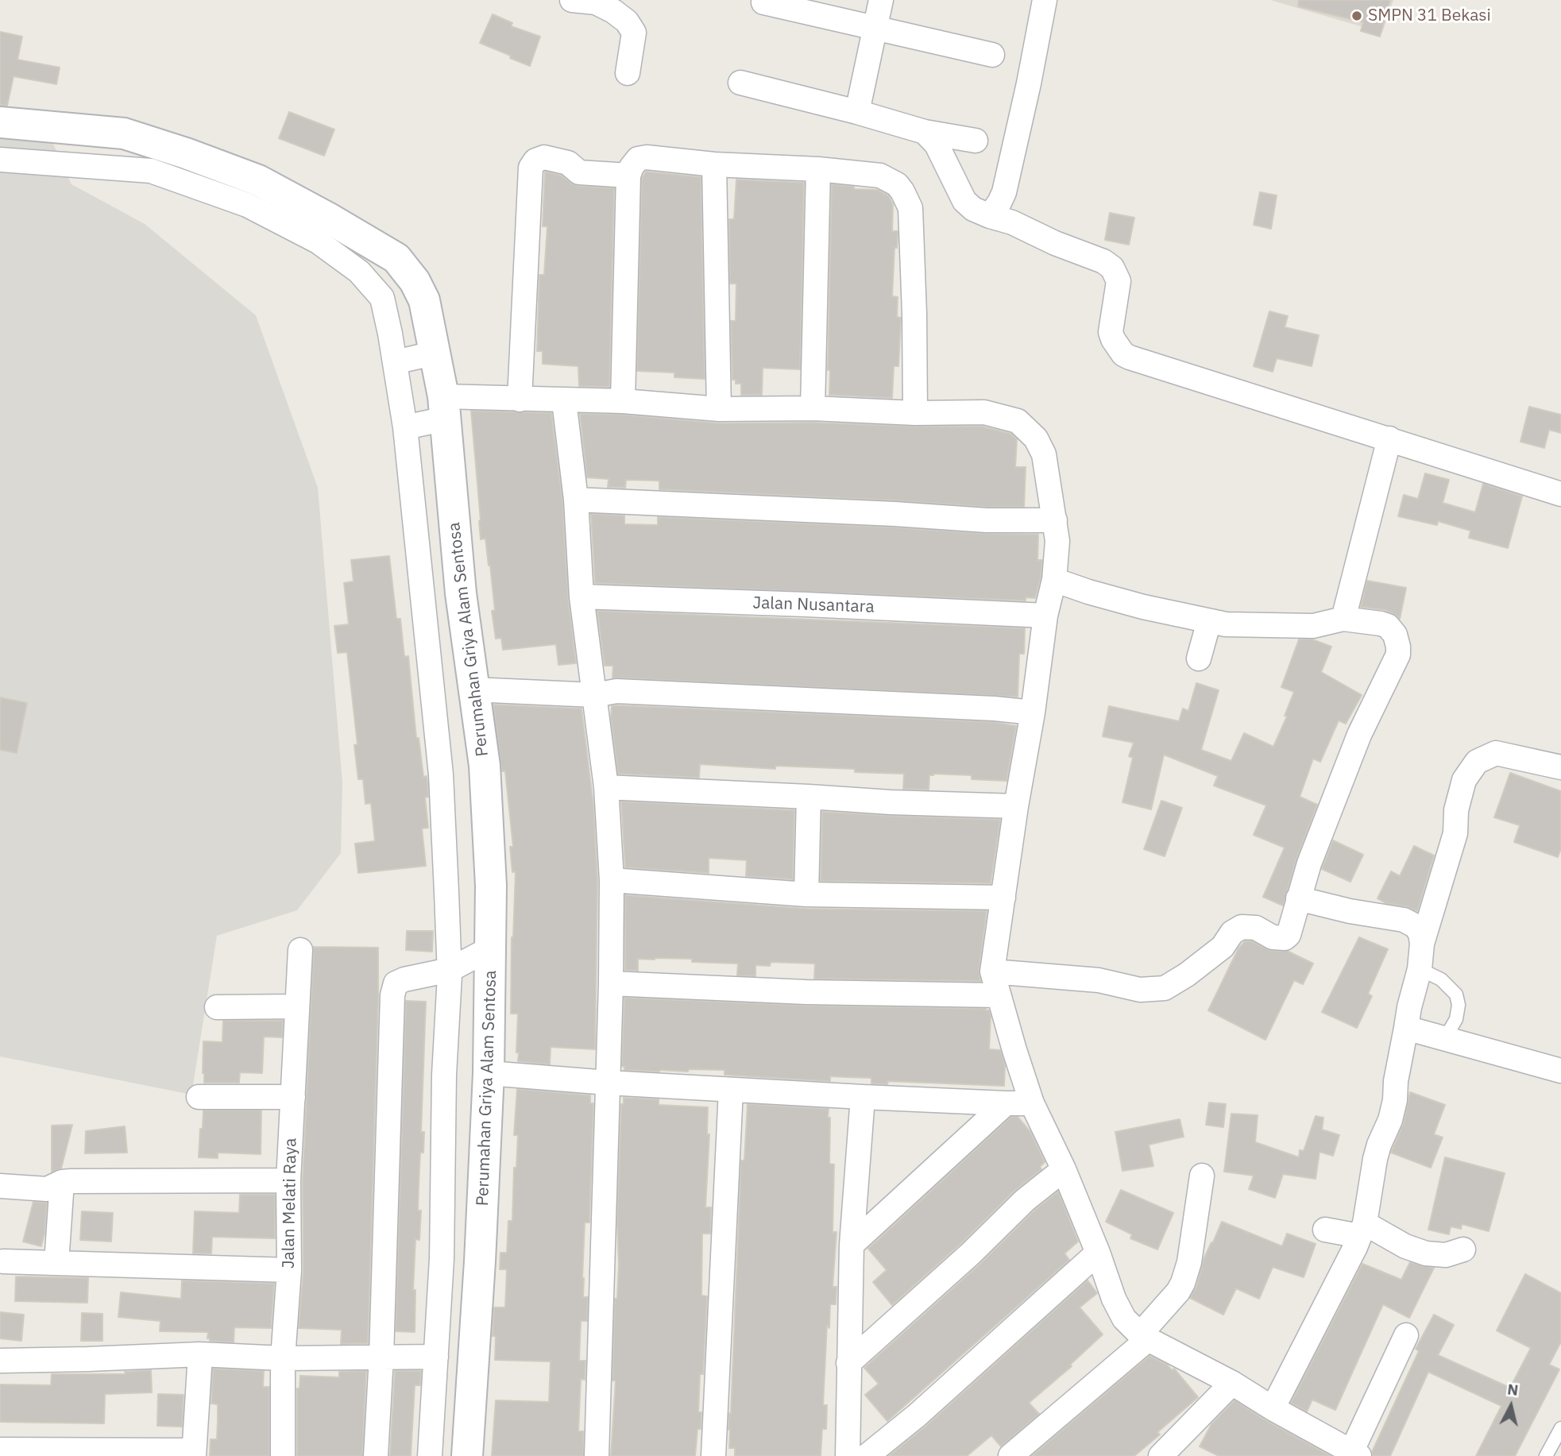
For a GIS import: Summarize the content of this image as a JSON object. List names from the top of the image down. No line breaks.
{"streets":{"street":["Jalan Nusantara","Perumahan Griya Alam Sentosa","Jalan Melati Raya"]},"places":["SMPN 31 Bekasi"],"north":"top"}
